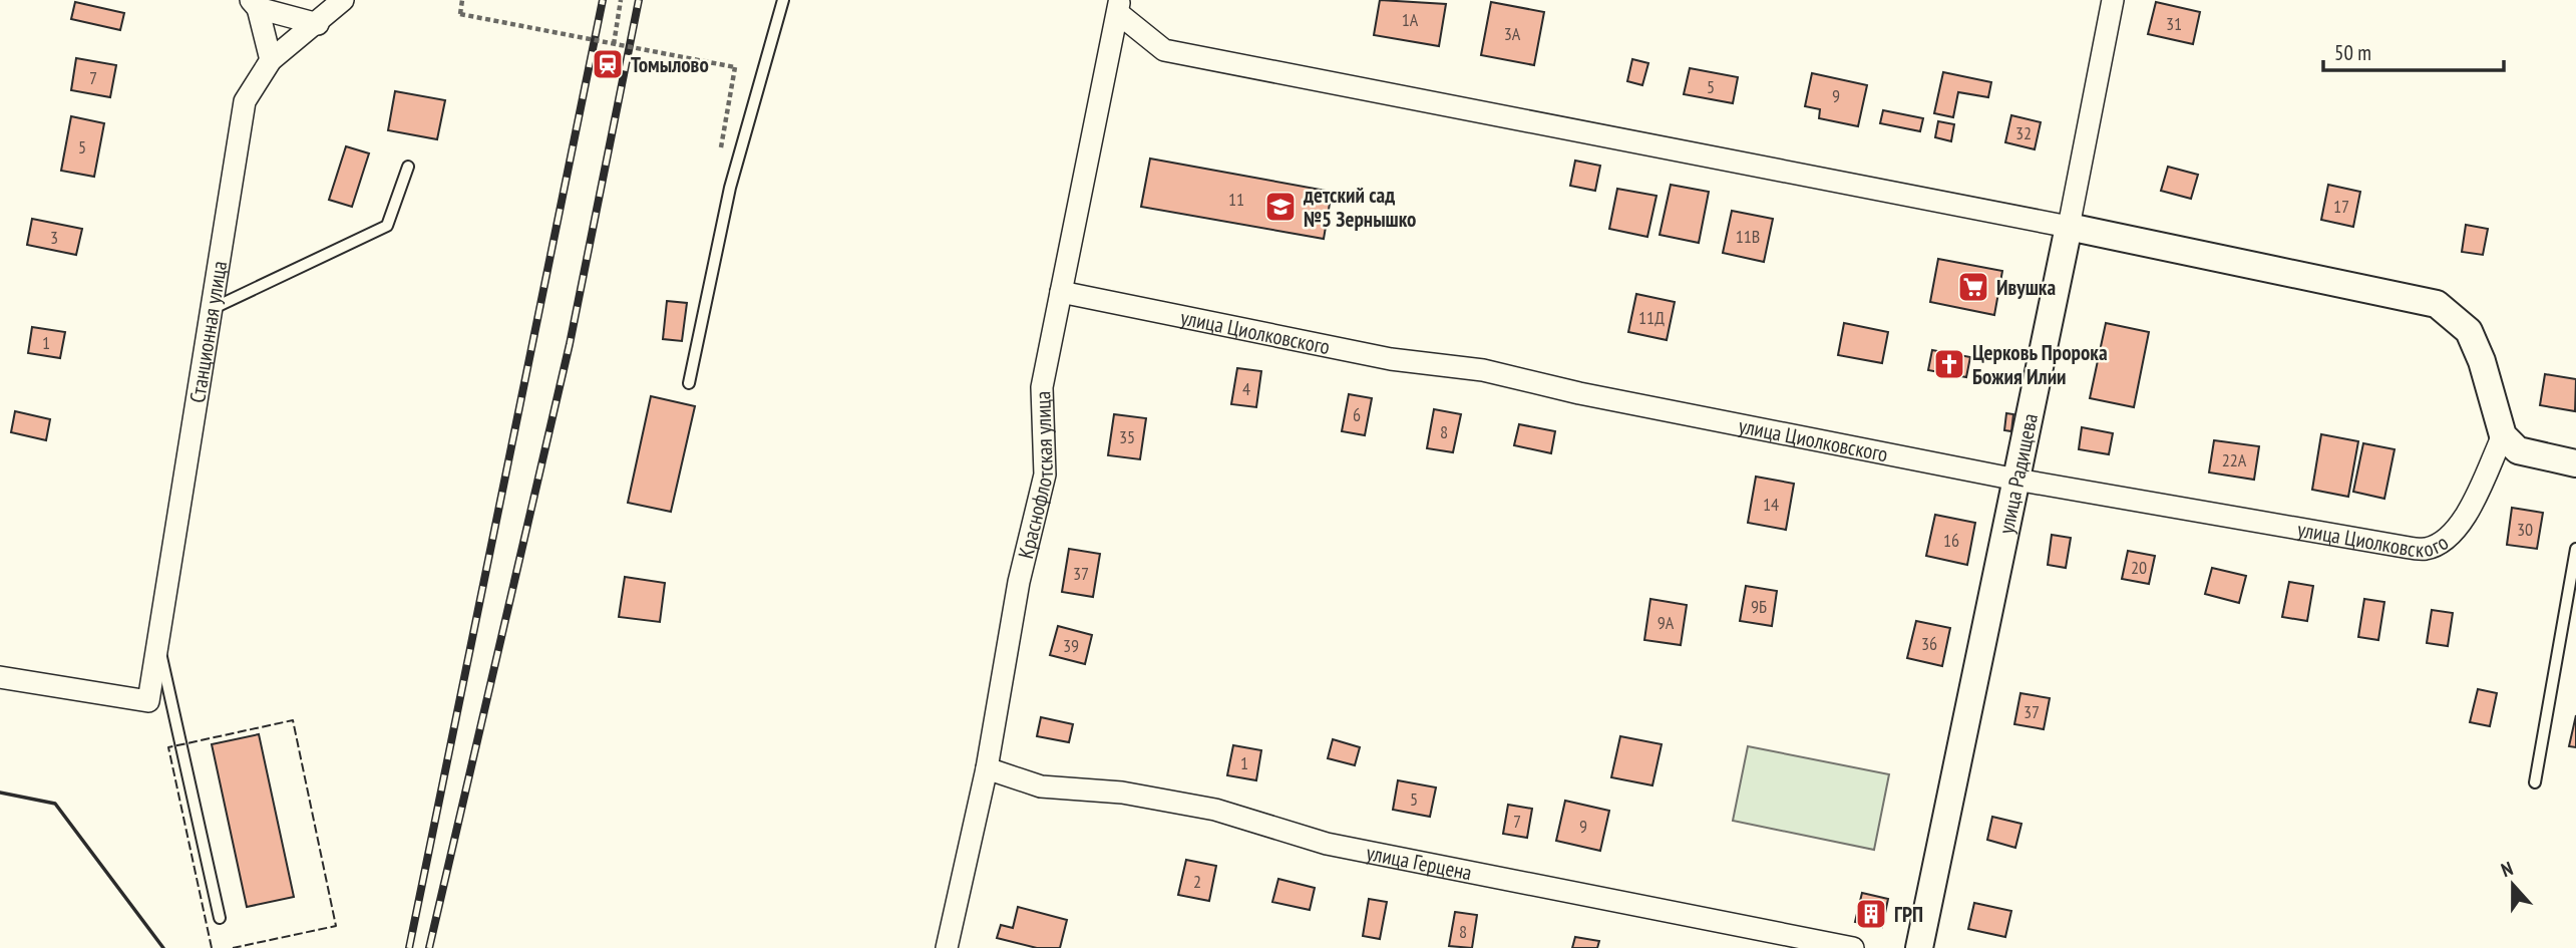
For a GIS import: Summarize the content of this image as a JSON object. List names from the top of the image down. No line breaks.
{"streets":{"street":["Станционная улица","улица Циолковского","Краснофлотская улица","улица Радищева","улица Герцена"]},"crossings":[["улица Циолковского","Краснофлотская улица"],["улица Циолковского","улица Радищева"],["Краснофлотская улица","улица Герцена"]],"places":{"station":["Томылово"],"school or university":["детский сад №5 Зернышко"],"supermarket":["Ивушка"],"church":["Церковь Пророка Божия Илии"],"building":["ГРП"]},"house_numbers":["1А","31","3А","7","5","9","32","5","11","17","11В","3","11Д","1","4","6","8","35","22А","14","30","16","20","37","9Б","9А","36","39","37","1","5","7","9","2","8"],"scale_bar":"50 m","north":"top"}
